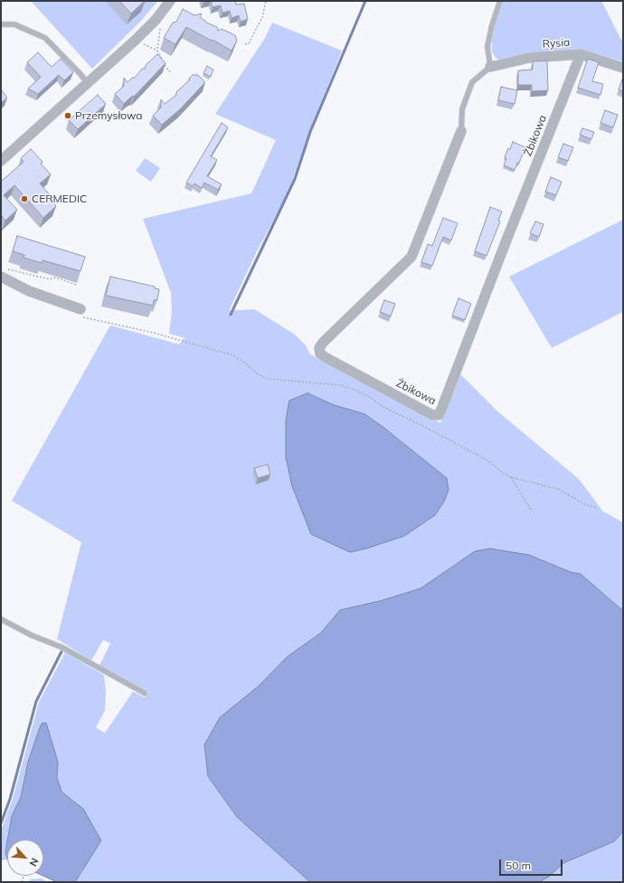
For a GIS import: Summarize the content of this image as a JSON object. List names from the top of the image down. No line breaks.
{"streets":{"street":["Rysia","Żbikowa"]},"crossings":[["Rysia","Żbikowa"]],"places":["Przemysłowa","CERMEDIC"],"scale_bar":"50 m","north":"bottom right"}
